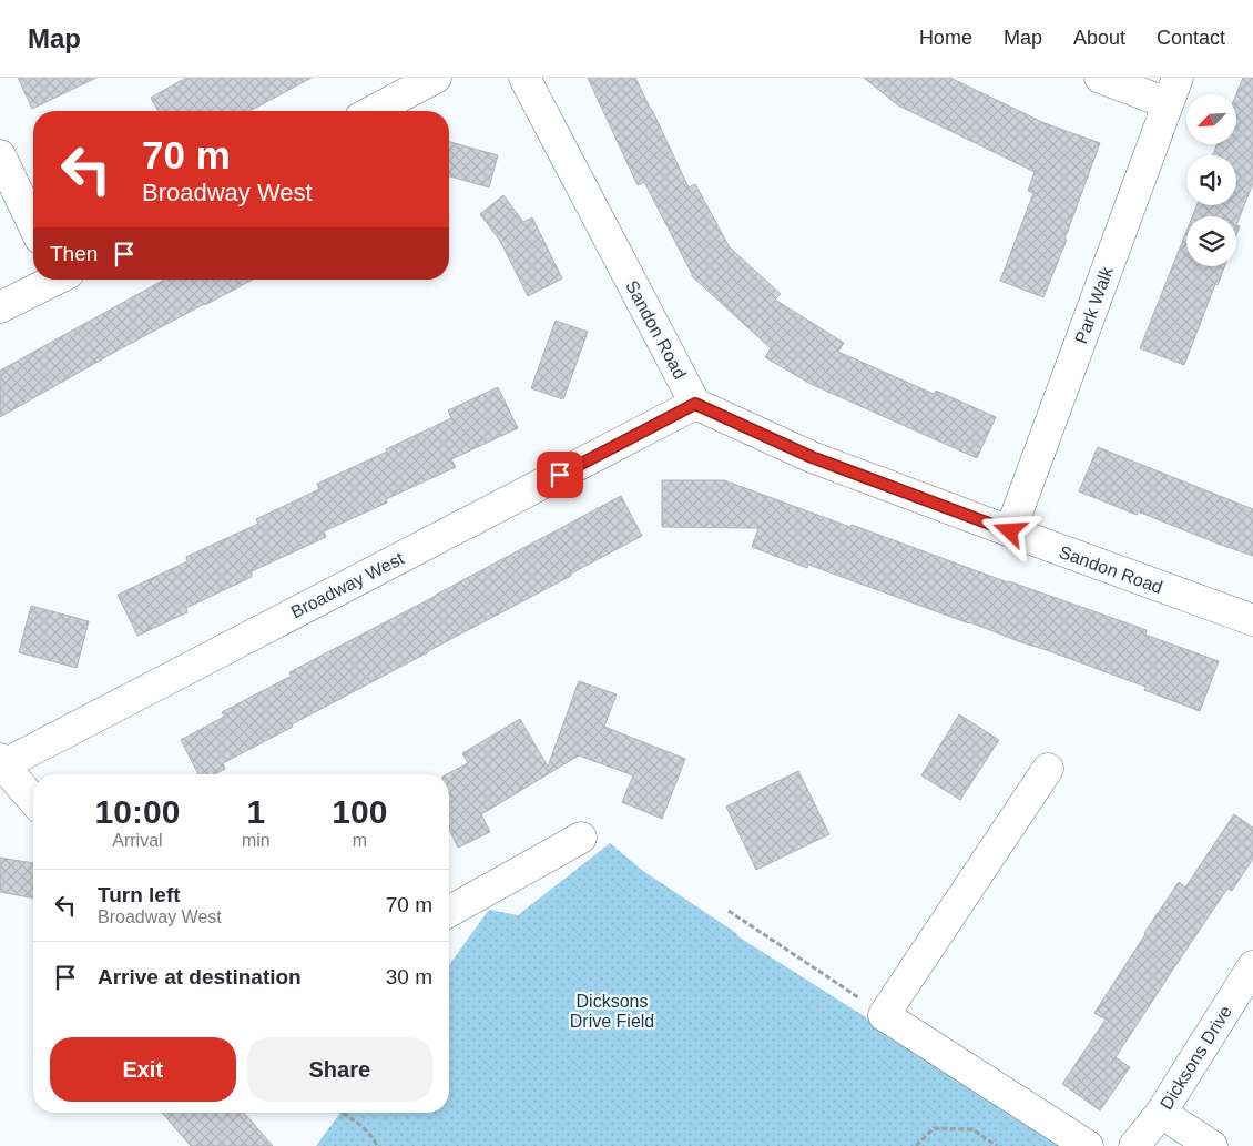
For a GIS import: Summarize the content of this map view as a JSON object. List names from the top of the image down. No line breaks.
{"streets":{"street":["Park Walk","Sandon Road","Broadway West","Dicksons Drive"]},"crossings":[["Park Walk","Sandon Road"],["Sandon Road","Broadway West"]],"parks":["Dicksons Drive Field"],"north":"bottom left","page":{"header":"Map","nav":["Home","Map","About","Contact"],"turn":["70 m","Broadway West"],"then":"Then","eta":["10:00","Arrival","1","min","100","m"],"list":[{"name":"Turn left","note":"Broadway West","value":"70 m"},{"name":"Arrive at destination","value":"30 m"}],"buttons":["Exit","Share"]}}
